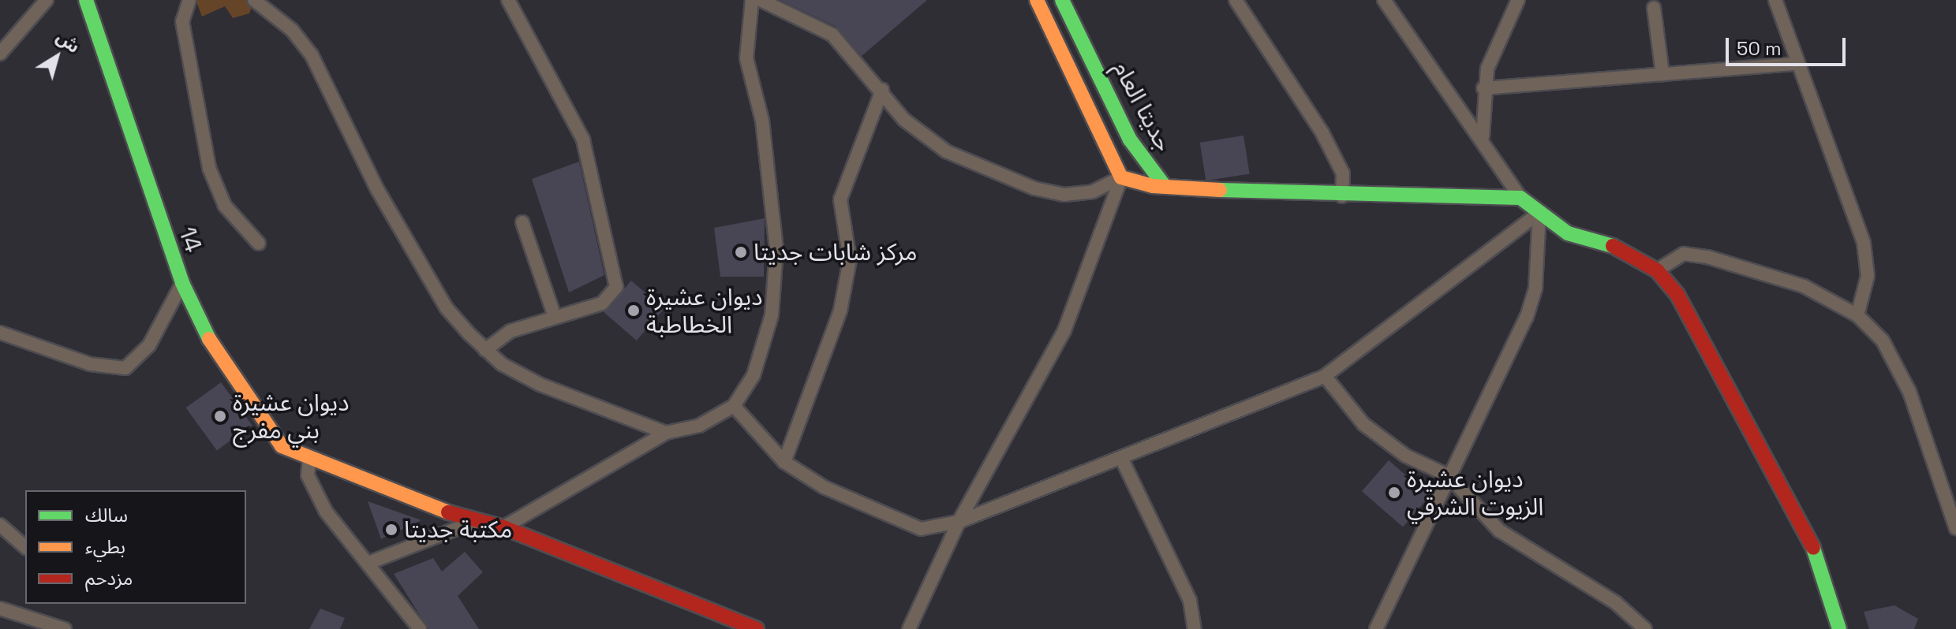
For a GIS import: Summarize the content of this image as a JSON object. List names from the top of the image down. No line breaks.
{"streets":{"main road":["جديتا العام","14"]},"places":["مركز شابات جديتا","ديوان عشيرة الخطاطبة","ديوان عشيرة بني مفرج","ديوان عشيرة الزيوت الشرقي","مكتبة جديتا"],"legend":["سالك","بطيء","مزدحم"],"scale_bar":"50 m","north":"top right"}
